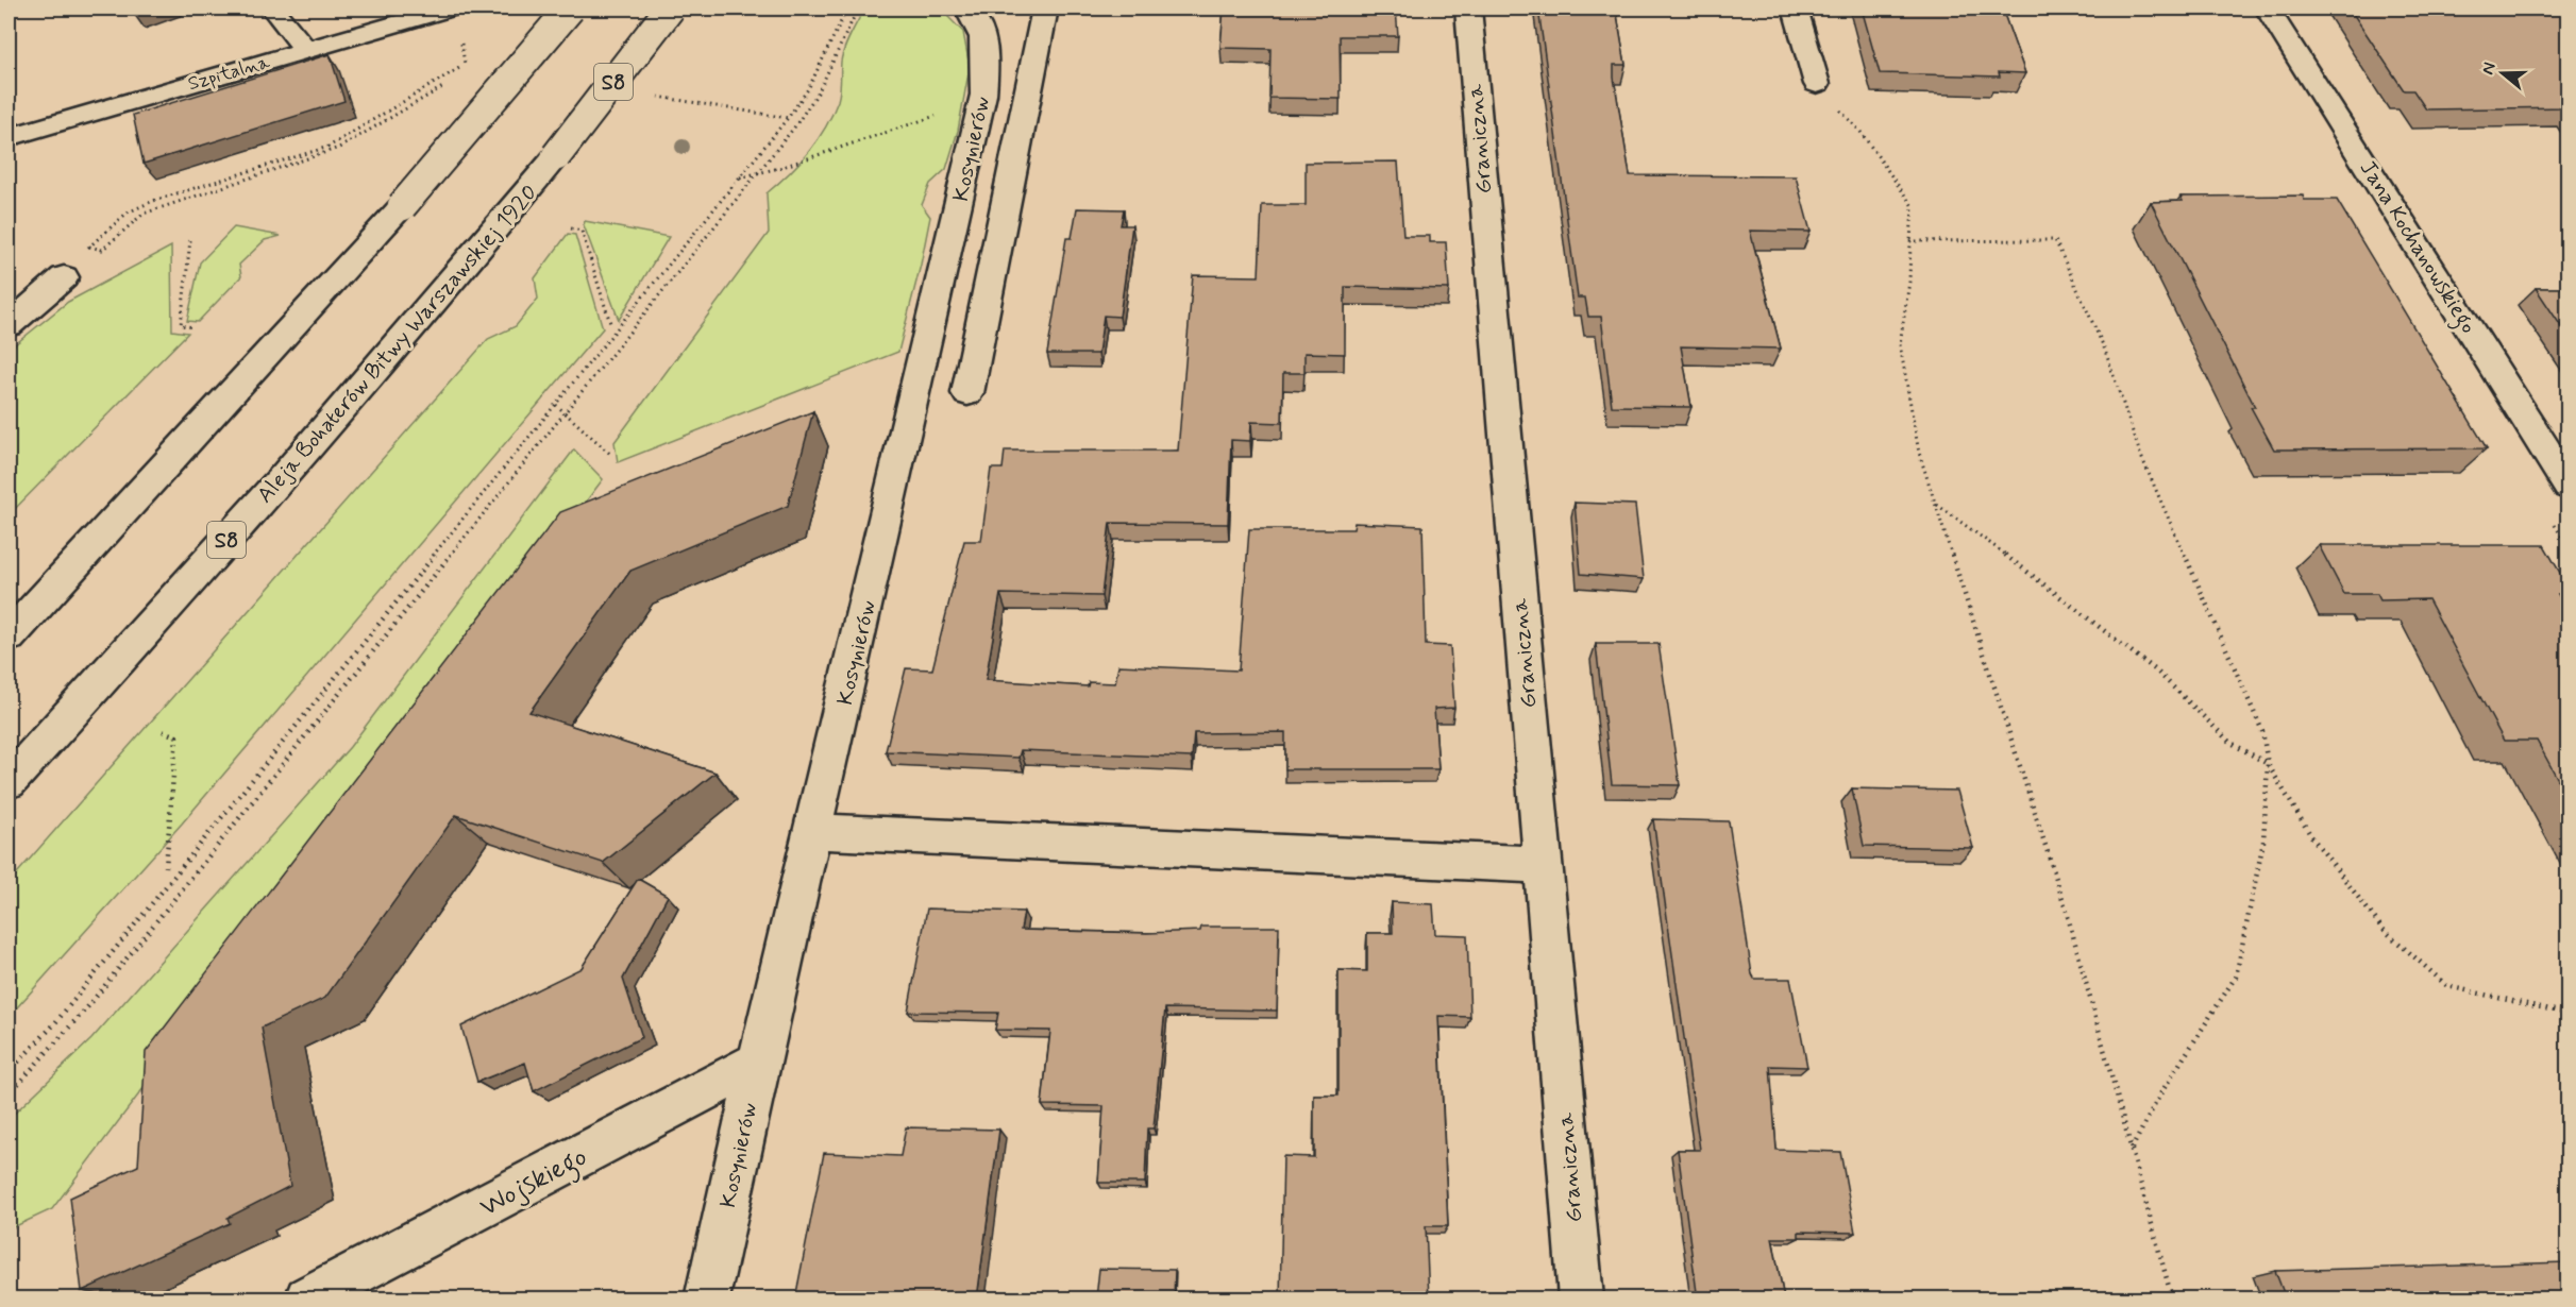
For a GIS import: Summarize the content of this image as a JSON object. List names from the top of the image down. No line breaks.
{"streets":{"main road":["Szpitalna","S8","Graniczna","Kosynierów","Jana Kochanowskiego","Aleja Bohaterów Bitwy Warszawskiej 1920","Wojskiego"]},"crossings":[["Kosynierów","Wojskiego"]],"north":"left"}
